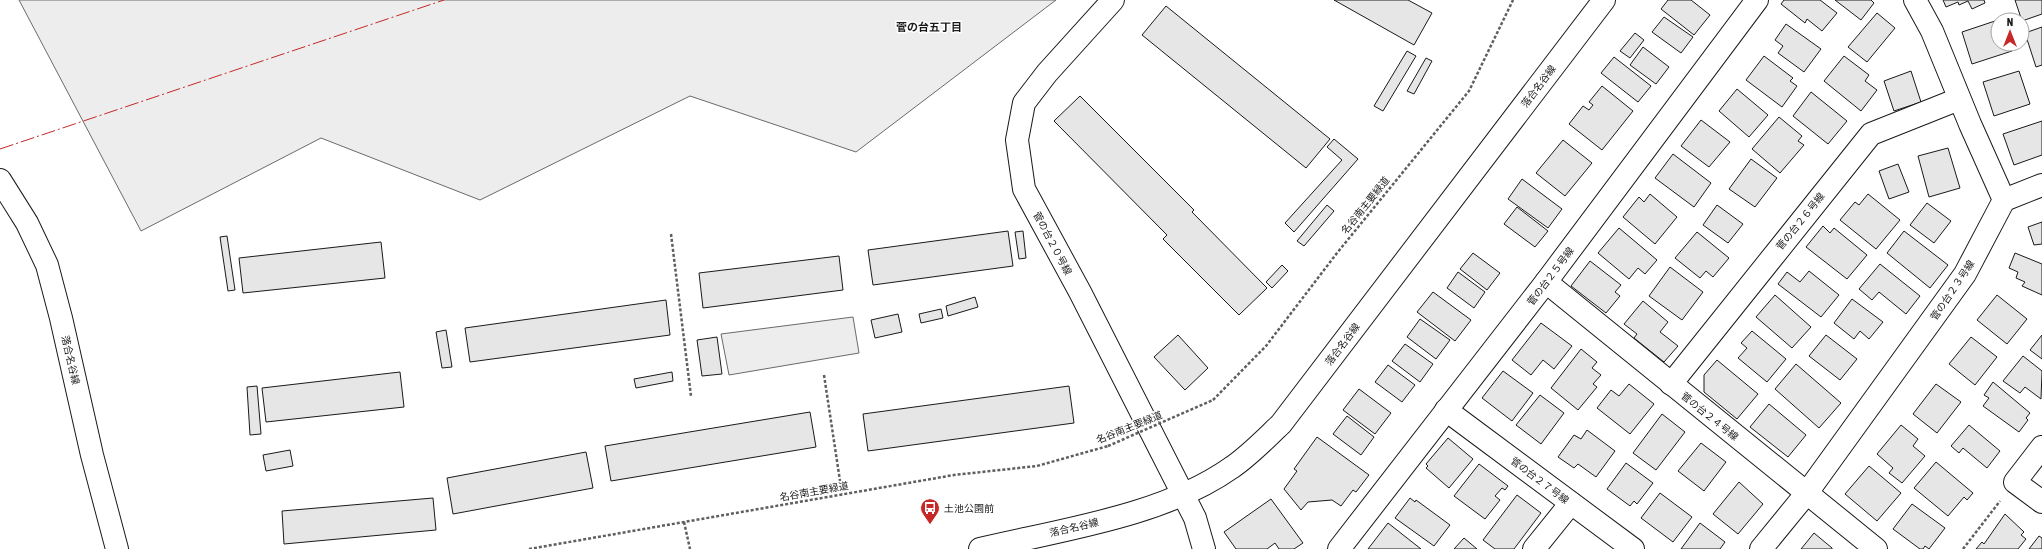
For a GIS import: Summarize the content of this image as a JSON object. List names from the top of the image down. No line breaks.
{"streets":{"street":["落合名谷線","菅の台２６号線","菅の台２０号線","菅の台２５号線","菅の台２３号線","菅の台２４号線","菅の台２７号線"],"path":["名谷南主要緑道"]},"crossings":[["落合名谷線","菅の台２０号線"],["菅の台２６号線","菅の台２４号線"],["菅の台２５号線","菅の台２４号線"],["菅の台２５号線","菅の台２７号線"],["菅の台２３号線","菅の台２４号線"]],"districts":["菅の台五丁目"],"places":{"bus stop":["土池公園前"]},"north":"top"}
